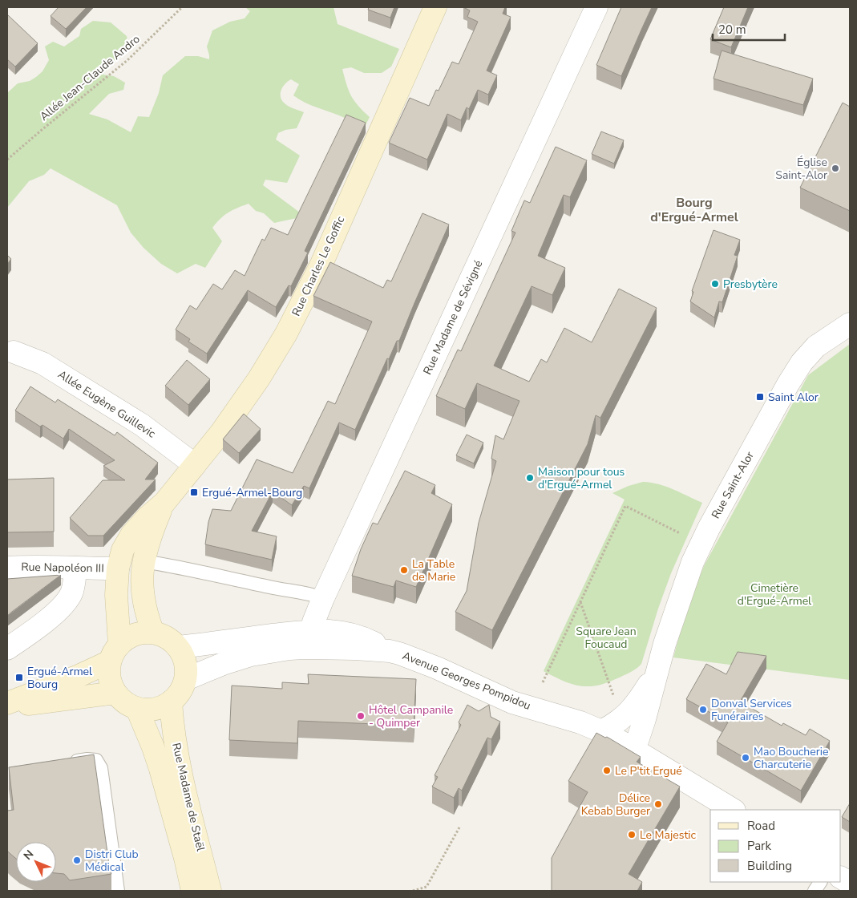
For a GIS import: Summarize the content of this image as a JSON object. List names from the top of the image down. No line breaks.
{"streets":{"street":["Rue Charles Le Goffic","Rue Madame de Sévigné","Allée Eugène Guillevic","Rue Saint-Alor","Rue Napoléon III","Avenue Georges Pompidou","Rue Madame de Staël"],"path":["Allée Jean-Claude Andro"]},"crossings":[["Rue Charles Le Goffic","Allée Eugène Guillevic"],["Rue Charles Le Goffic","Rue Napoléon III"],["Rue Charles Le Goffic","Avenue Georges Pompidou"],["Rue Charles Le Goffic","Rue Madame de Staël"],["Rue Madame de Sévigné","Avenue Georges Pompidou"],["Rue Saint-Alor","Avenue Georges Pompidou"],["Avenue Georges Pompidou","Rue Madame de Staël"]],"districts":["Bourg d'Ergué-Armel"],"parks":["Cimetière d'Ergué-Armel","Square Jean Foucaud"],"places":{"other":["Église Saint-Alor","Presbytère","Maison pour tous d'Ergué-Armel","La Table de Marie","Donval Services Funéraires","Hôtel Campanile - Quimper","Mao Boucherie Charcuterie","Le P'tit Ergué","Délice Kebab Burger","Le Majestic","Distri Club Médical"],"transit":["Saint Alor","Ergué-Armel-Bourg","Ergué-Armel Bourg"]},"legend":["Road","Park","Building"],"scale_bar":"20 m","north":"top left"}
